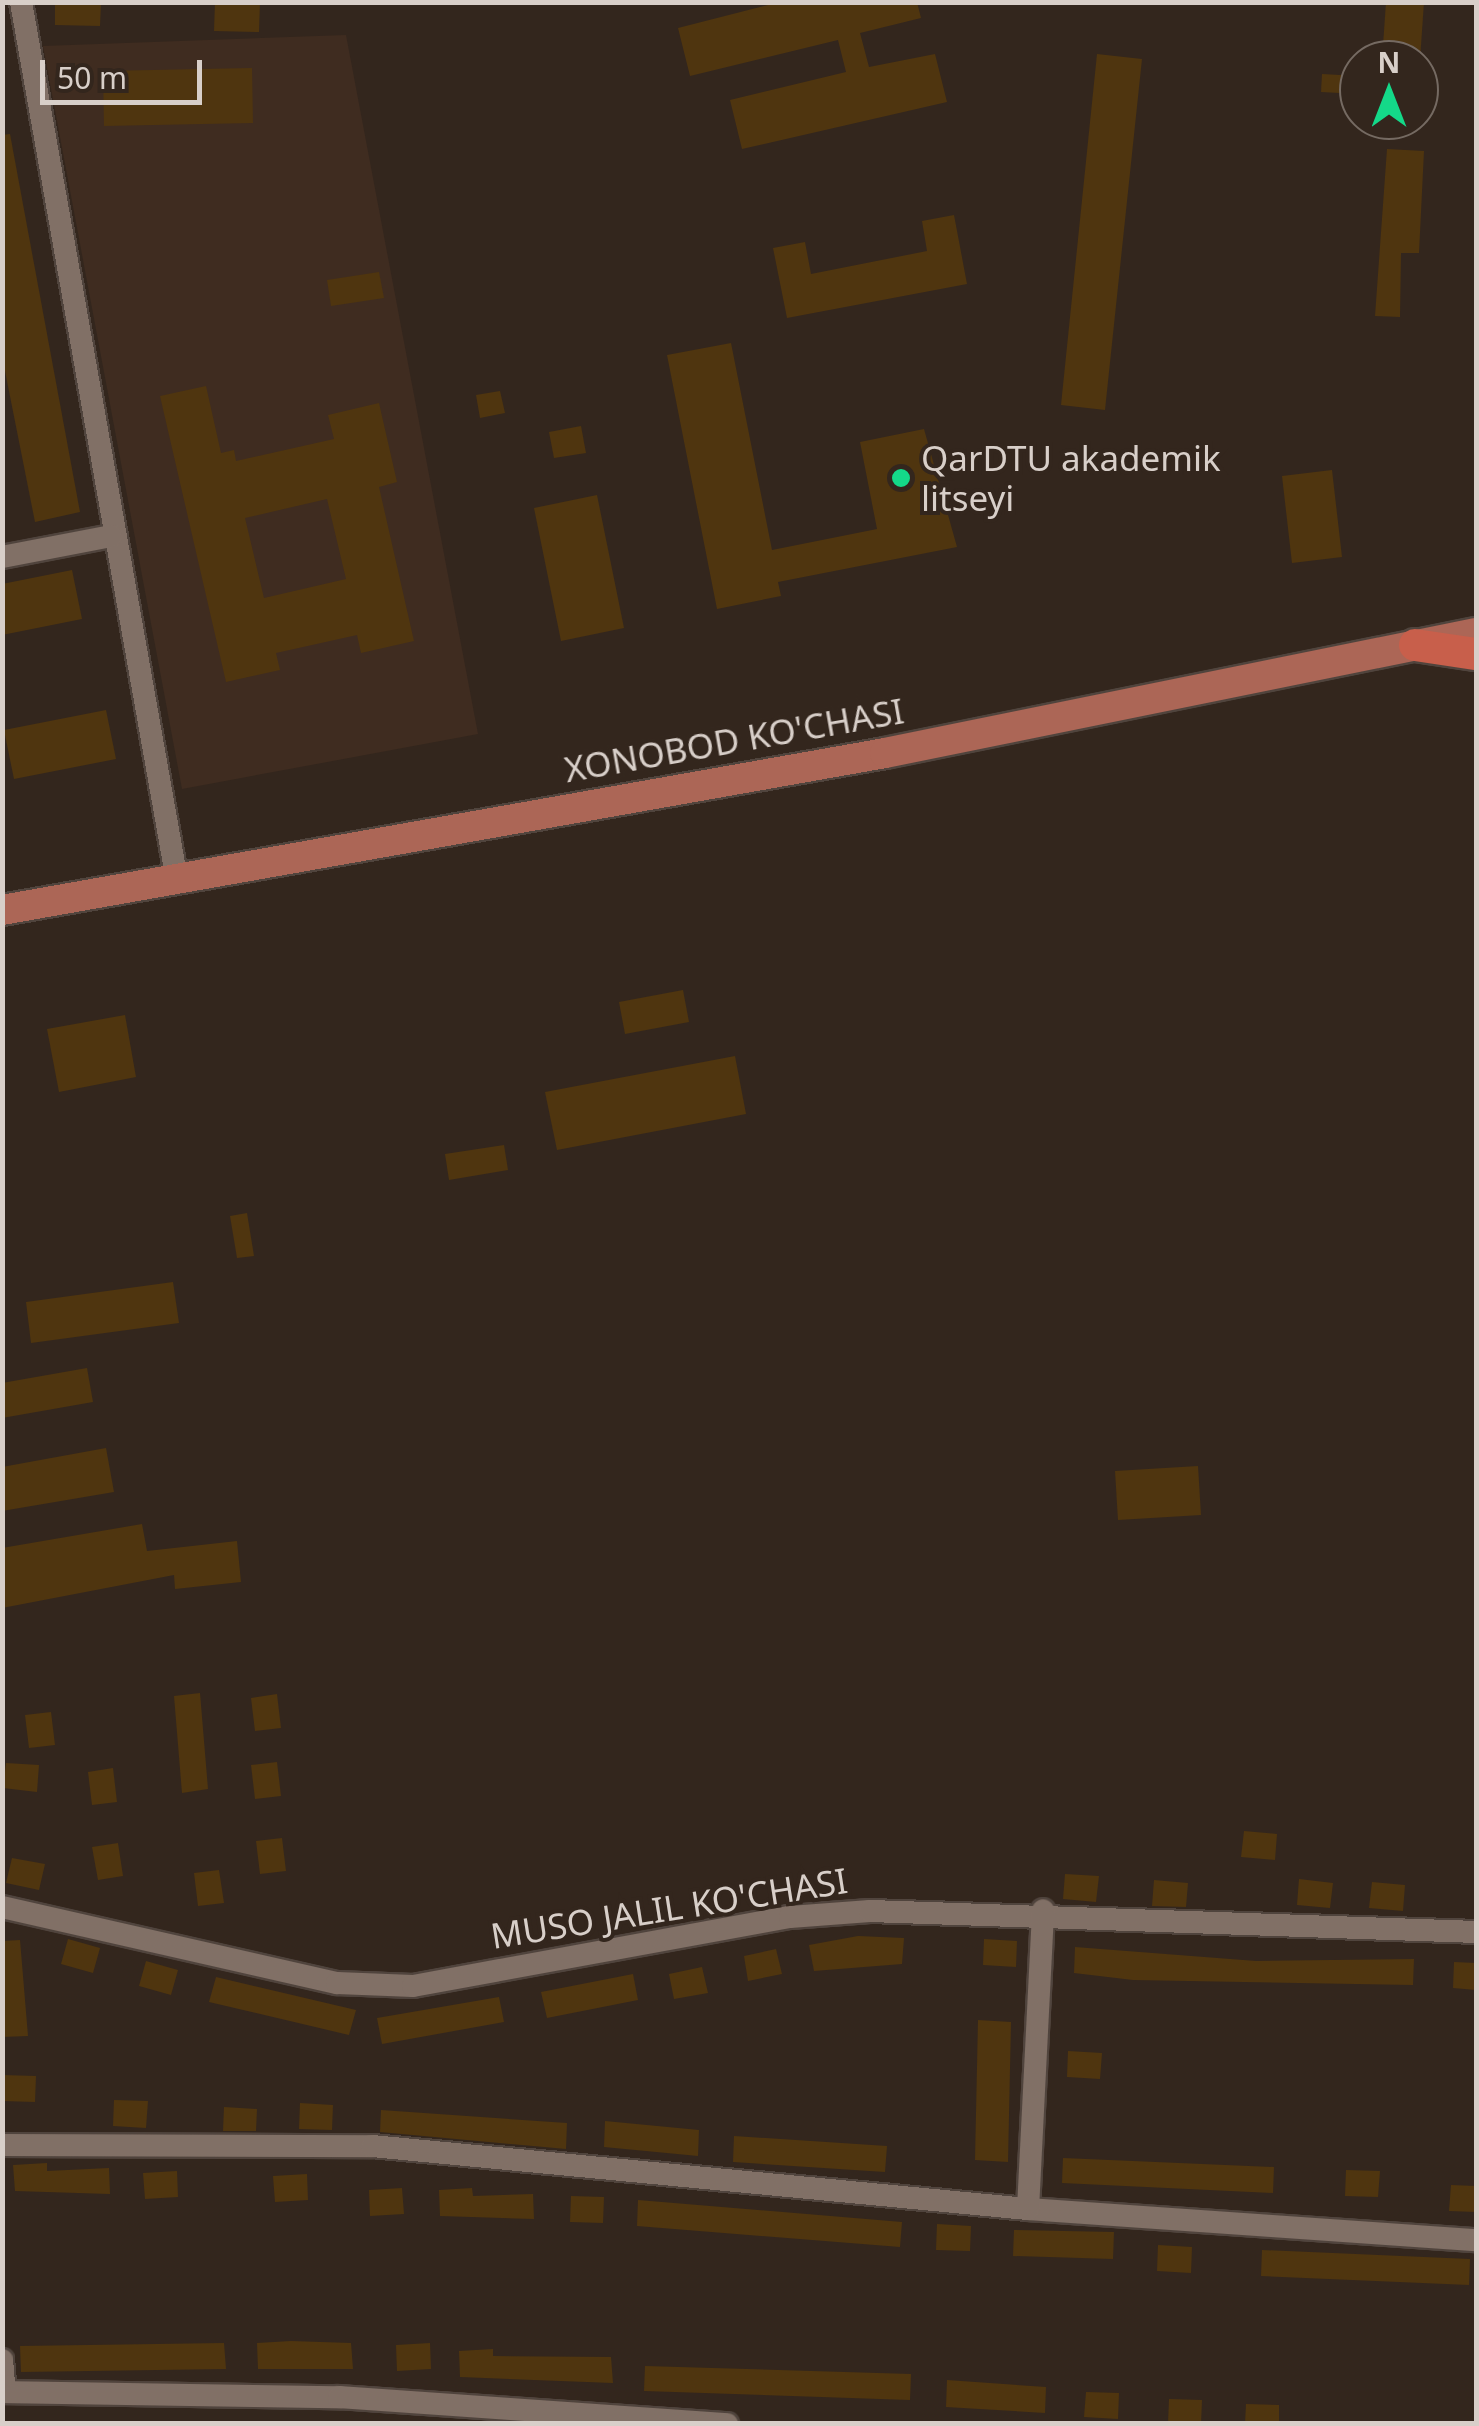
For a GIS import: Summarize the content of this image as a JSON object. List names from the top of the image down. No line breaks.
{"streets":{"main road":["XONOBOD KO'CHASI"],"street":["MUSO JALIL KO'CHASI"]},"places":["QarDTU akademik litseyi"],"scale_bar":"50 m","north":"top"}
